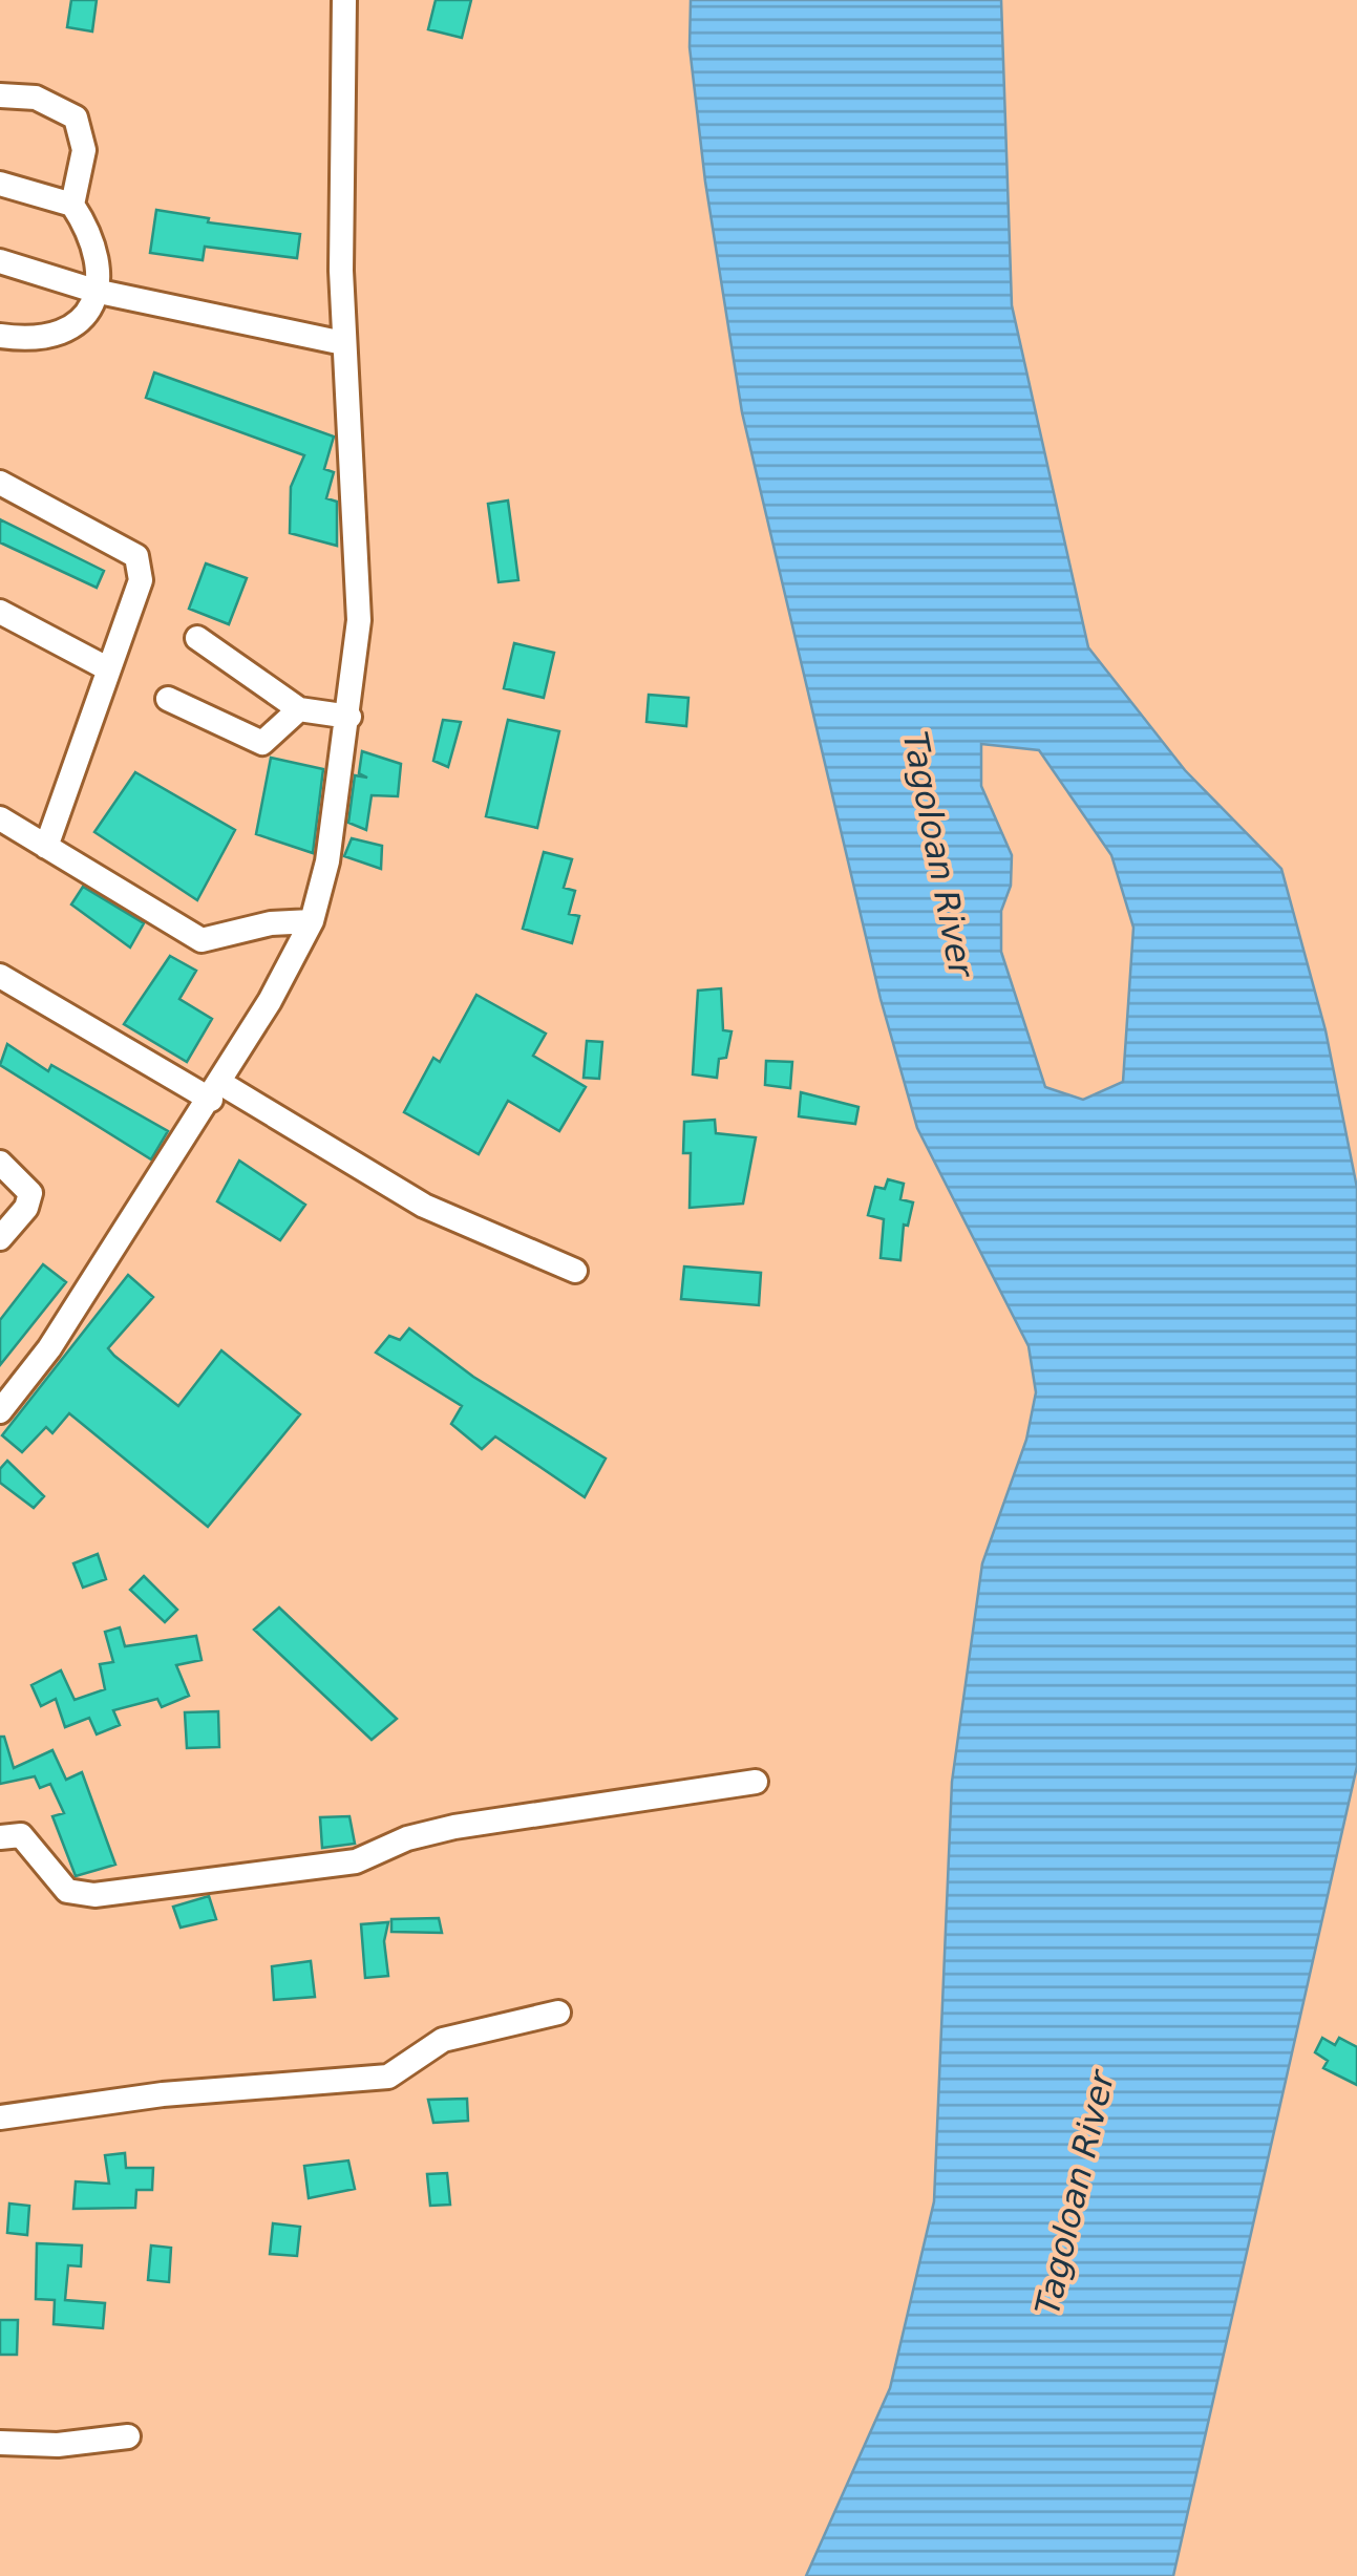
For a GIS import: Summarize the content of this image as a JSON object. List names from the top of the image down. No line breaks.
{"water":["Tagoloan River"]}
